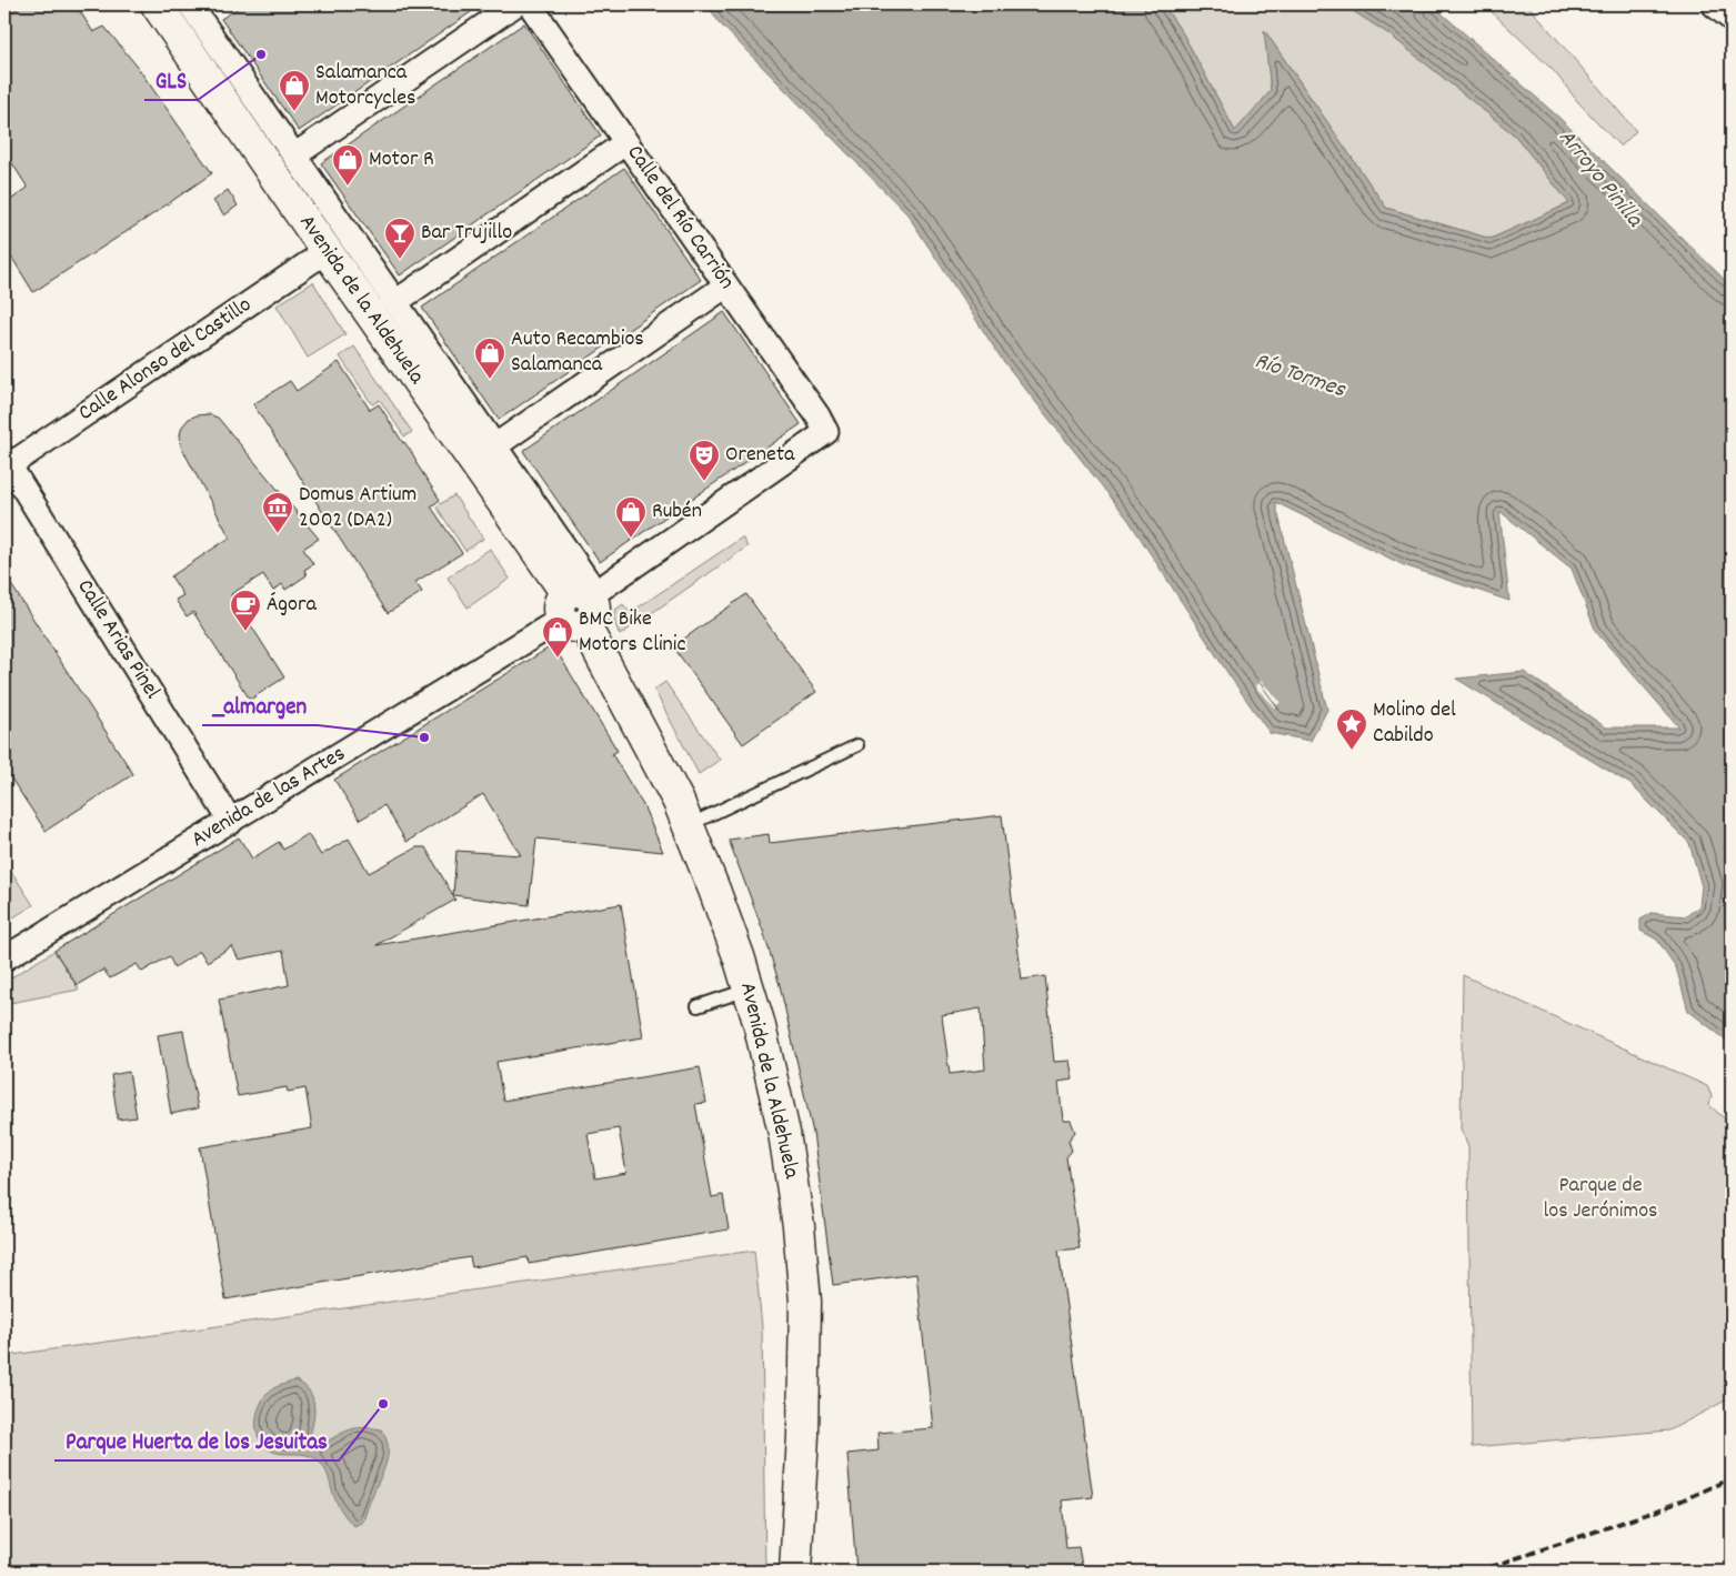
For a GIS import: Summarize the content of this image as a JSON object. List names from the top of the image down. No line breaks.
{"streets":{"main road":["Avenida de la Aldehuela"],"street":["Calle del Río Carrión","Calle Alonso del Castillo","Calle Arias Pinel","Avenida de las Artes"]},"crossings":[["Calle del Río Carrión","Avenida de las Artes"],["Avenida de la Aldehuela","Calle Alonso del Castillo"],["Avenida de la Aldehuela","Avenida de las Artes"],["Calle Alonso del Castillo","Calle Arias Pinel"],["Calle Arias Pinel","Avenida de las Artes"]],"water":["Arroyo Pinilla","Río Tormes"],"parks":["Parque de los Jerónimos"],"places":{"other":["GLS","_almargen","Parque Huerta de los Jesuitas"],"shop":["Salamanca Motorcycles","Motor R","Auto Recambios Salamanca","Rubén","BMC Bike Motors Clinic"],"bar":["Bar Trujillo"],"theatre":["Oreneta"],"museum":["Domus Artium 2002 (DA2)"],"cafe":["Ágora"],"place":["Molino del Cabildo"]}}
